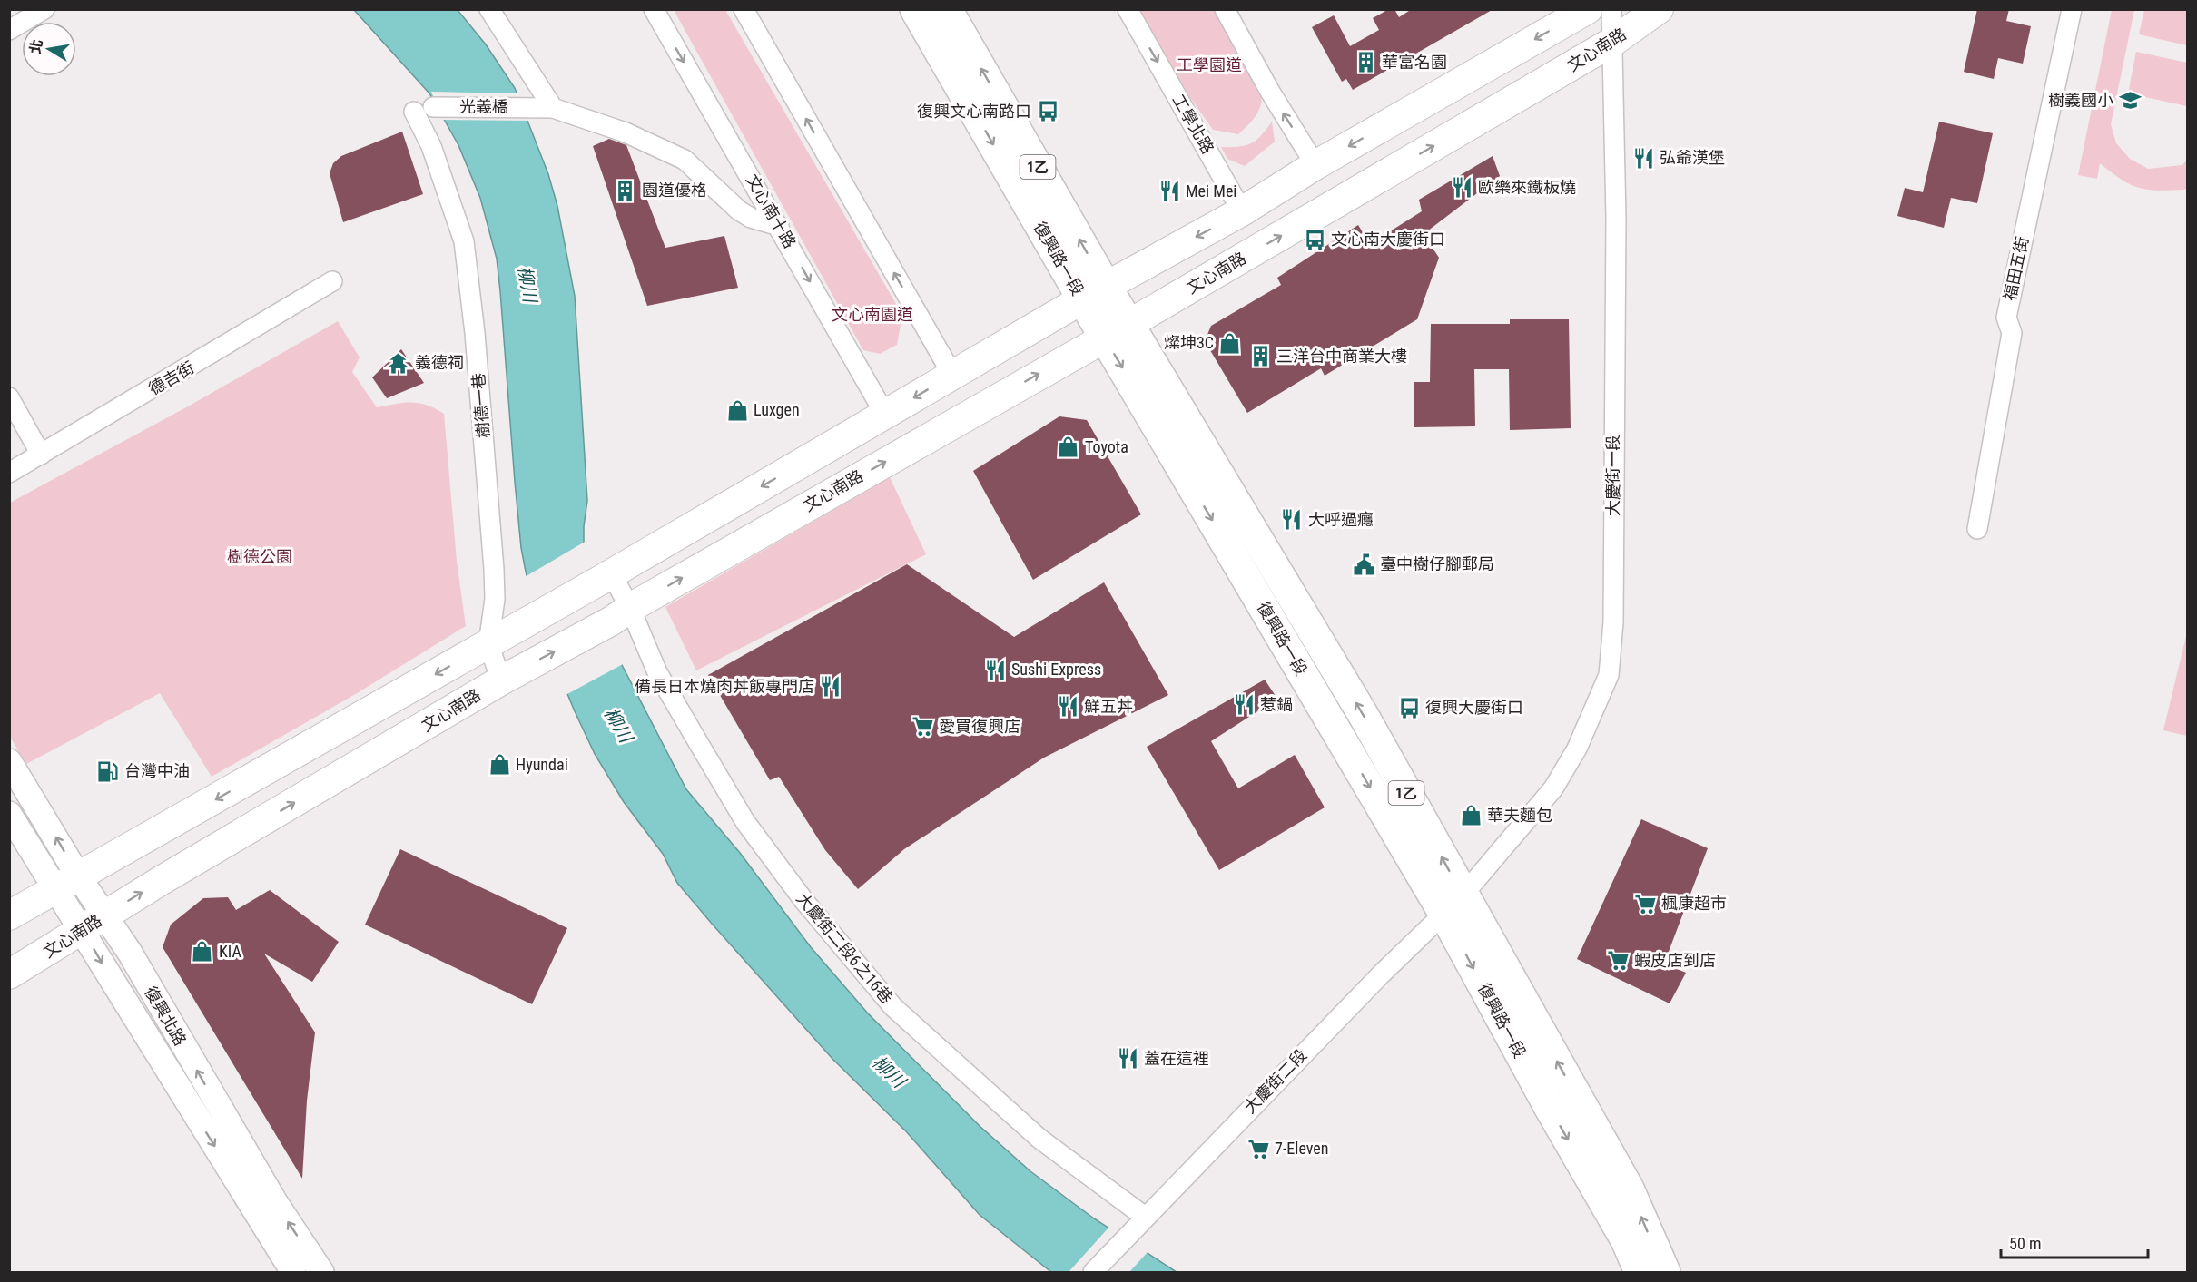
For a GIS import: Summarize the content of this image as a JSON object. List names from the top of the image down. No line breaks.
{"streets":{"main road":["文心南路","1乙","復興路一段"],"street":["光義橋","工學北路","文心南十路","福田五街","德吉街","樹德一巷","大慶街一段","大慶街二段6之16巷","復興北路","大慶街二段"]},"crossings":[["文心南路","復興路一段"],["文心南路","大慶街一段"],["文心南路","大慶街二段6之16巷"],["文心南路","復興北路"],["光義橋","文心南十路"],["復興路一段","大慶街一段"],["復興路一段","大慶街二段"],["大慶街一段","大慶街二段"],["大慶街二段6之16巷","大慶街二段"]],"water":["柳川"],"parks":["工學園道","文心南園道","樹德公園"],"places":{"building":["華富名園","園道優格","三洋台中商業大樓"],"school or university":["樹義國小"],"bus stop":["復興文心南路口","文心南大慶街口","復興大慶街口"],"restaurant":["弘爺漢堡","歐樂來鐵板燒","Mei Mei","大呼過癮","Sushi Express","備長日本燒肉丼飯專門店","惹鍋","鮮五丼","蓋在這裡"],"shop":["燦坤3C","Luxgen","Toyota","Hyundai","華夫麵包","KIA"],"temple":["義德祠"],"public building":["臺中樹仔腳郵局"],"supermarket":["愛買復興店","楓康超市","蝦皮店到店","7-Eleven"],"fuel station":["台灣中油"]},"scale_bar":"50 m","north":"left"}
